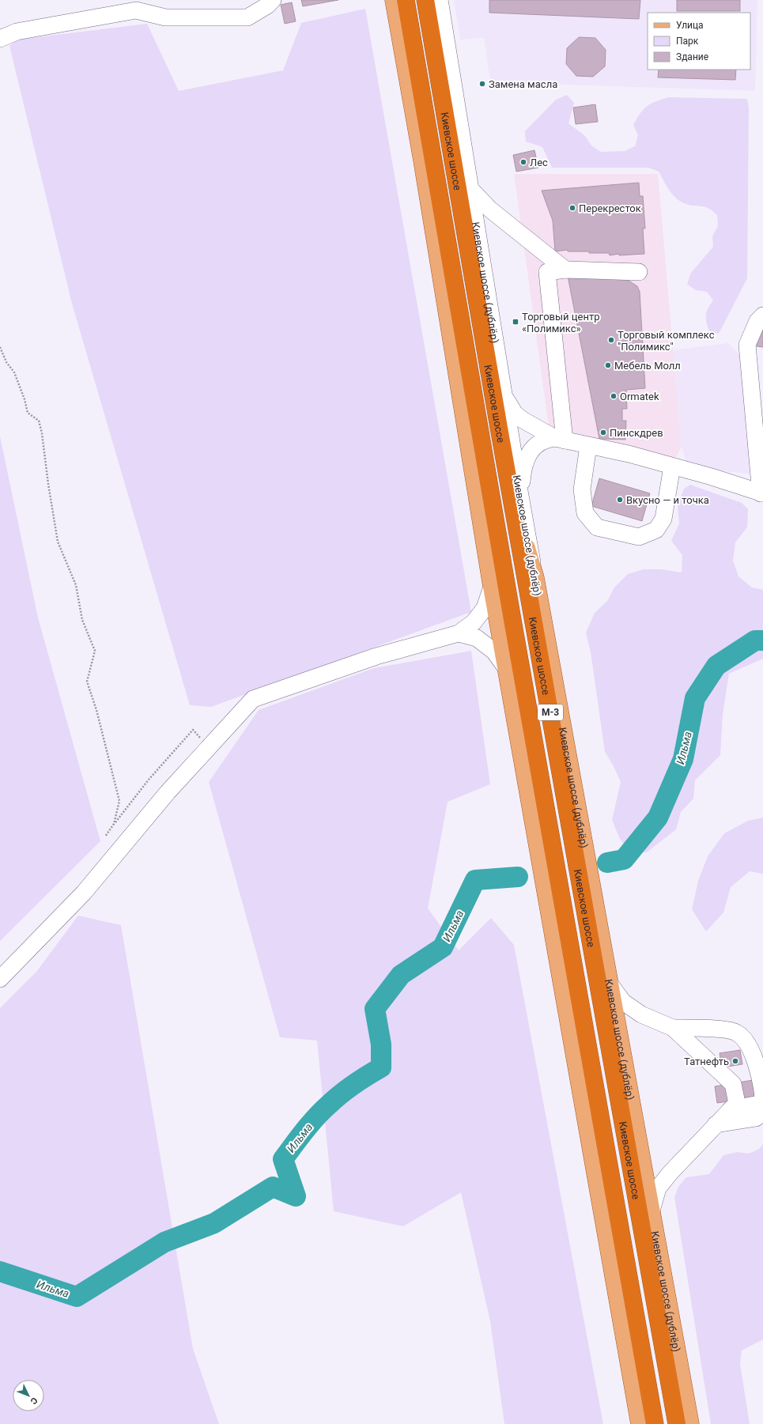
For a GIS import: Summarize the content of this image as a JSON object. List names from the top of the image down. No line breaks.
{"streets":{"highway":["Киевское шоссе","М-3"],"main road":["Киевское шоссе (дублёр)"]},"crossings":[["Киевское шоссе","Киевское шоссе (дублёр)"]],"water":["Ильма"],"places":{"other":["Замена масла","Лес","Перекресток","Торговый комплекс \"Полимикс\"","Мебель Молл","Ormatek","Пинскдрев","Вкусно — и точка","Татнефть"],"transit":["Торговый центр «Полимикс»"]},"legend":["Улица","Парк","Здание"],"north":"bottom right"}
